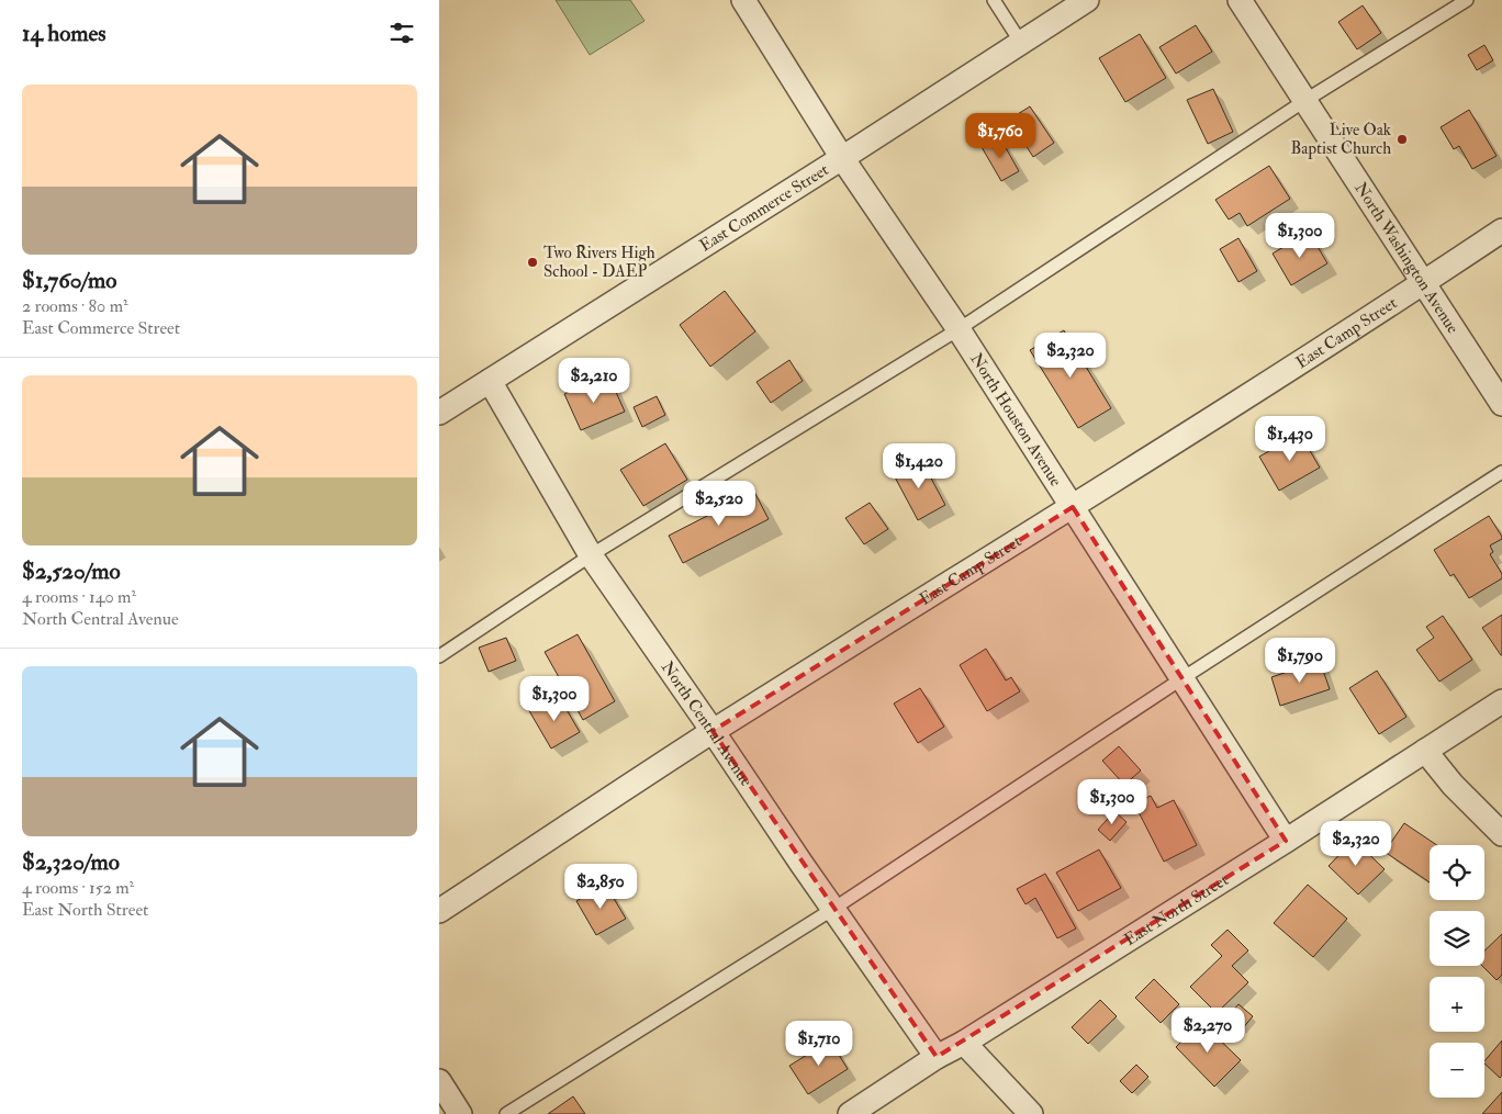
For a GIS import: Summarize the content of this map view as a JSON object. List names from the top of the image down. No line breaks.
{"streets":{"street":["East Commerce Street","North Washington Avenue","East Camp Street","North Houston Avenue","North Central Avenue","East North Street"]},"crossings":[["East Commerce Street","North Houston Avenue"],["East Commerce Street","North Central Avenue"],["North Washington Avenue","East Camp Street"],["East Camp Street","North Houston Avenue"],["East Camp Street","North Central Avenue"],["North Houston Avenue","East North Street"],["North Central Avenue","East North Street"]],"places":["Live Oak Baptist Church","Two Rivers High School - DAEP"],"page":{"heading":"14 homes","list":[{"name":"$1,760/mo","note":"2 rooms · 80 m² · East Commerce Street"},{"name":"$2,520/mo","note":"4 rooms · 140 m² · North Central Avenue"},{"name":"$2,320/mo","note":"4 rooms · 152 m² · East North Street"}],"price":["$1,760","$1,300","$2,320","$2,210","$1,430","$1,420","$2,520","$1,790","$1,300","$1,300","$2,320","$2,850","$2,270","$1,710"],"map_buttons":["+","−"]}}
